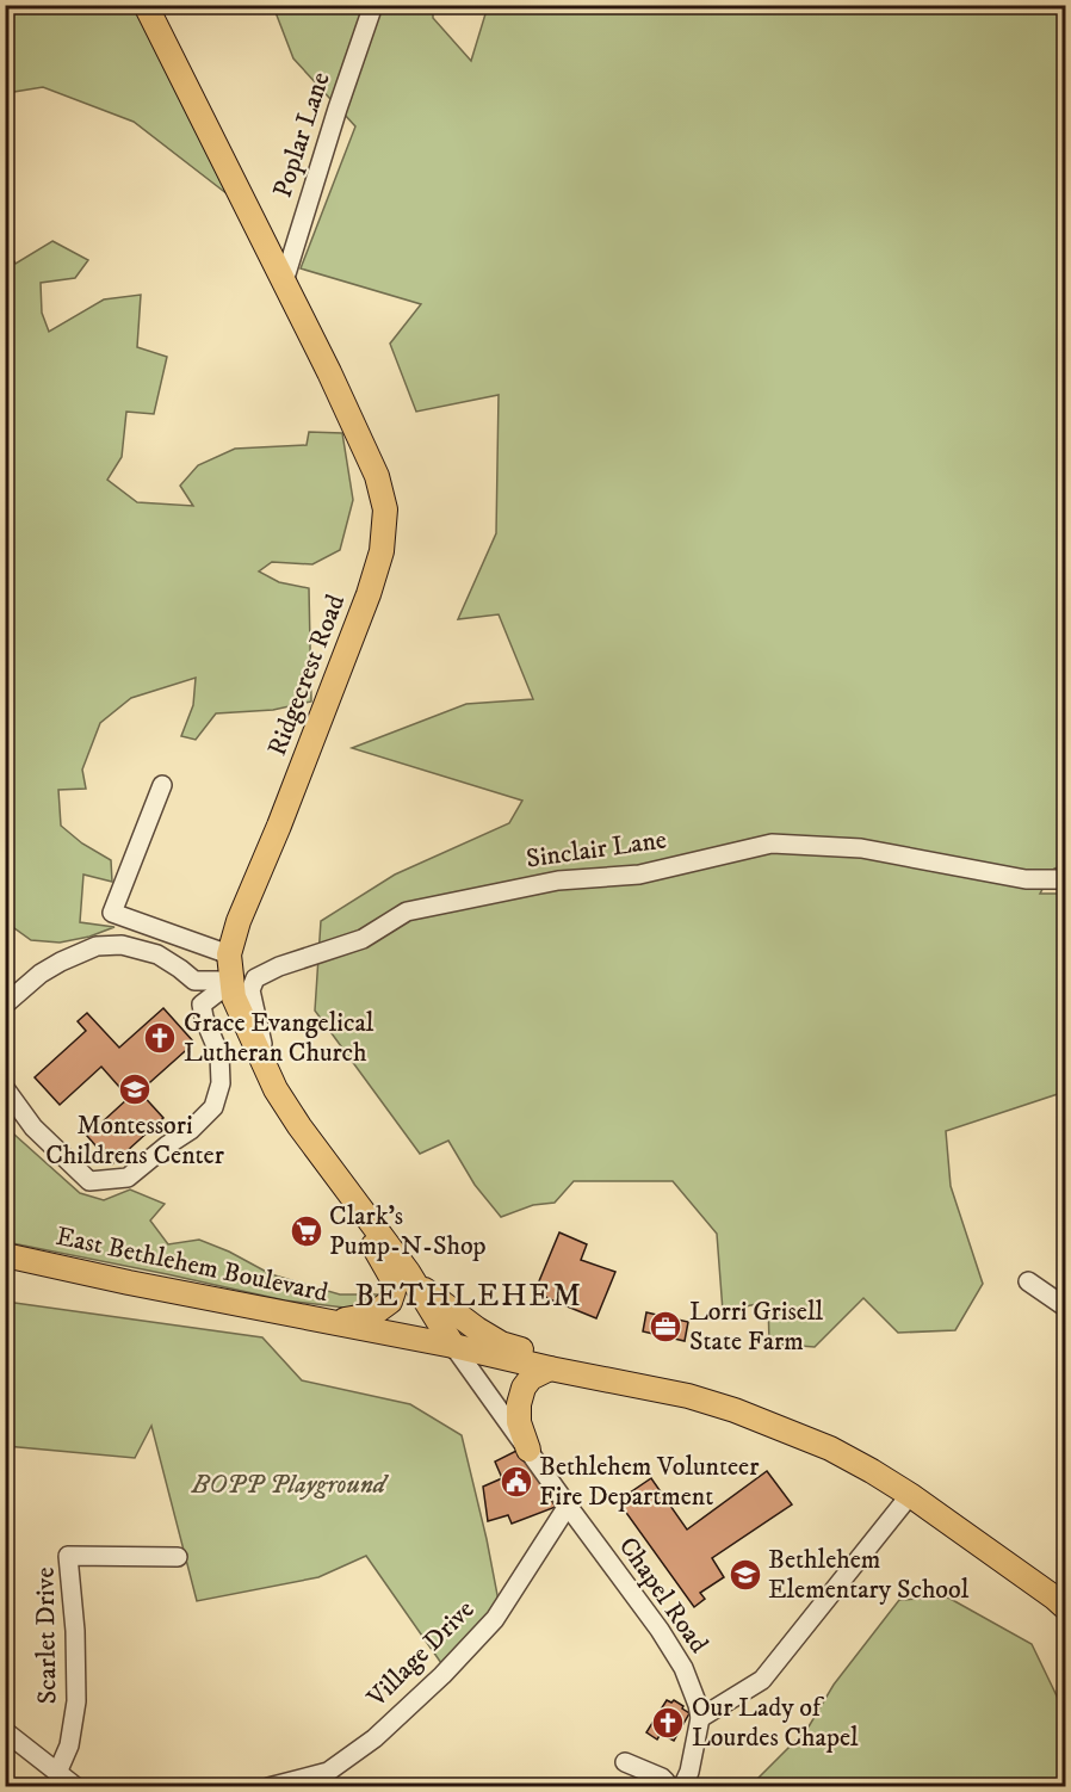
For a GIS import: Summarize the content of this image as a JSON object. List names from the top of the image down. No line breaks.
{"streets":{"main road":["Ridgecrest Road","East Bethlehem Boulevard"],"street":["Poplar Lane","Sinclair Lane","Chapel Road","Scarlet Drive","Village Drive"]},"crossings":[["Poplar Lane","Ridgecrest Road"],["Ridgecrest Road","Sinclair Lane"],["Ridgecrest Road","East Bethlehem Boulevard"],["Ridgecrest Road","Chapel Road"],["East Bethlehem Boulevard","Chapel Road"],["Chapel Road","Village Drive"]],"districts":["BETHLEHEM"],"parks":["BOPP Playground"],"places":{"church":["Grace Evangelical Lutheran Church","Our Lady of Lourdes Chapel"],"school or university":["Montessori Childrens Center","Bethlehem Elementary School"],"supermarket":["Clark's Pump-N-Shop"],"office":["Lorri Grisell State Farm"],"public building":["Bethlehem Volunteer Fire Department"]}}
